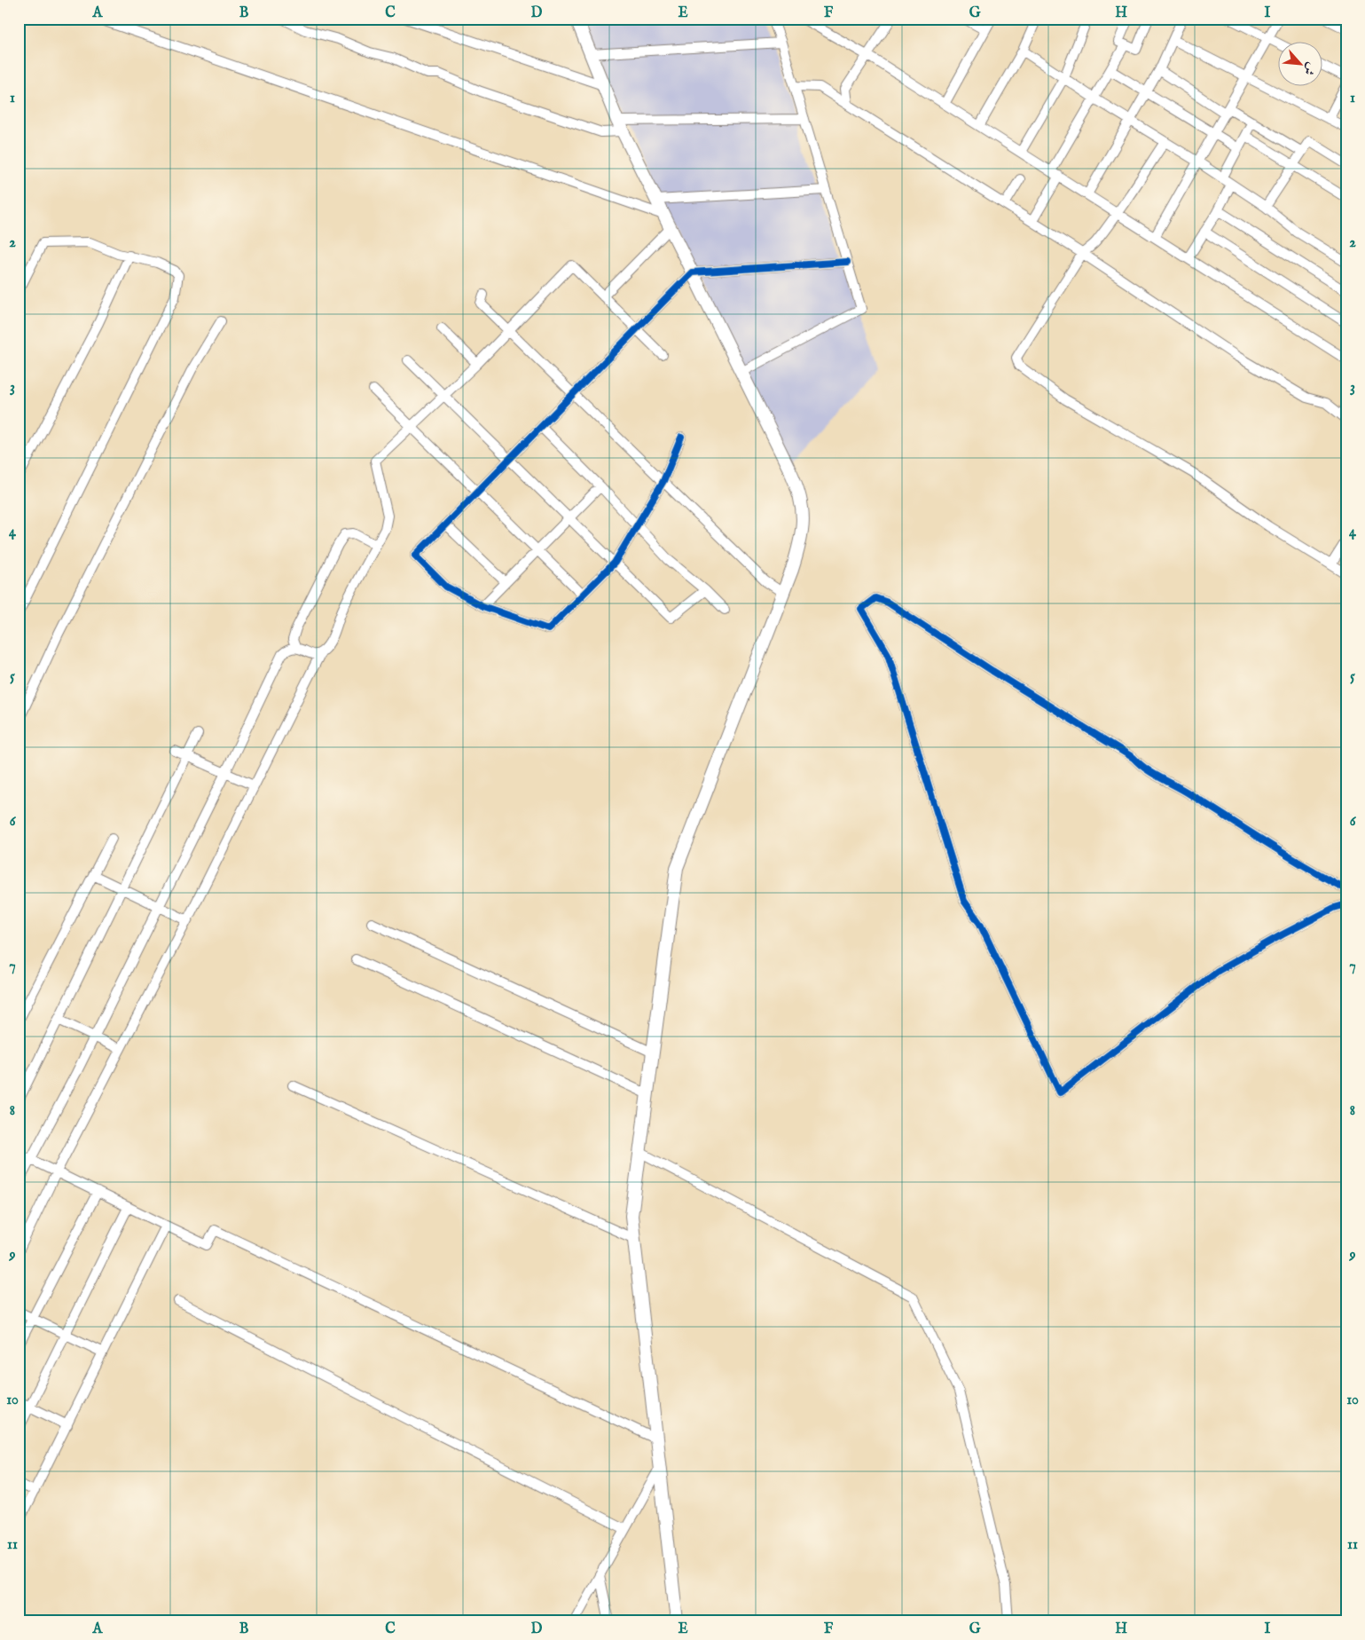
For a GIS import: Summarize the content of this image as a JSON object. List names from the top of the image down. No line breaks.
{"north":"bottom right","grid":{"columns":["A","B","C","D","E","F","G","H","I"],"rows":["1","2","3","4","5","6","7","8","9","10","11"]}}
